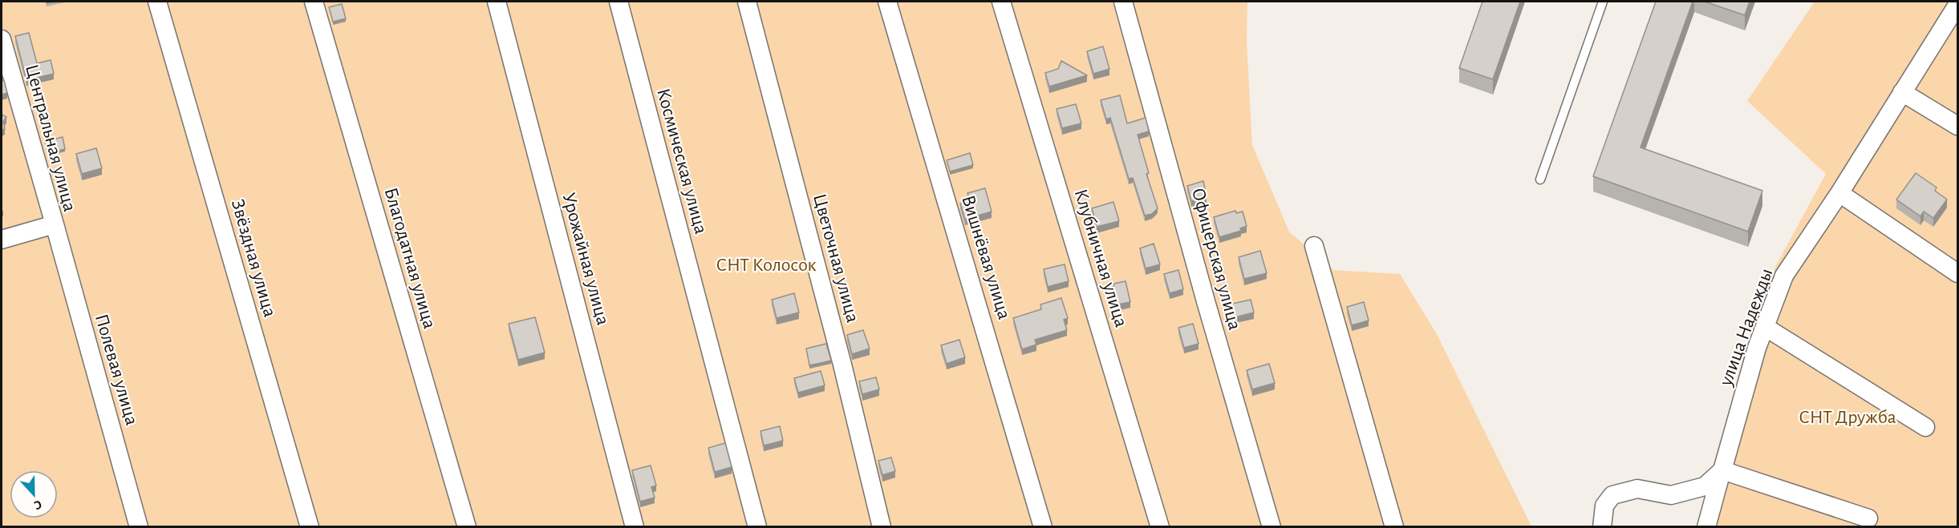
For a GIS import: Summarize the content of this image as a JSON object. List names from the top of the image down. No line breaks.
{"streets":{"street":["Центральная улица","Космическая улица","Вишнёвая улица","Звёздная улица","Благодатная улица","Цветочная улица","Клубничная улица","Урожайная улица","Офицерская улица","улица Надежды","Полевая улица"]},"crossings":[["Центральная улица","Полевая улица"]],"parks":["СНТ Колосок","СНТ Дружба"],"north":"bottom"}
